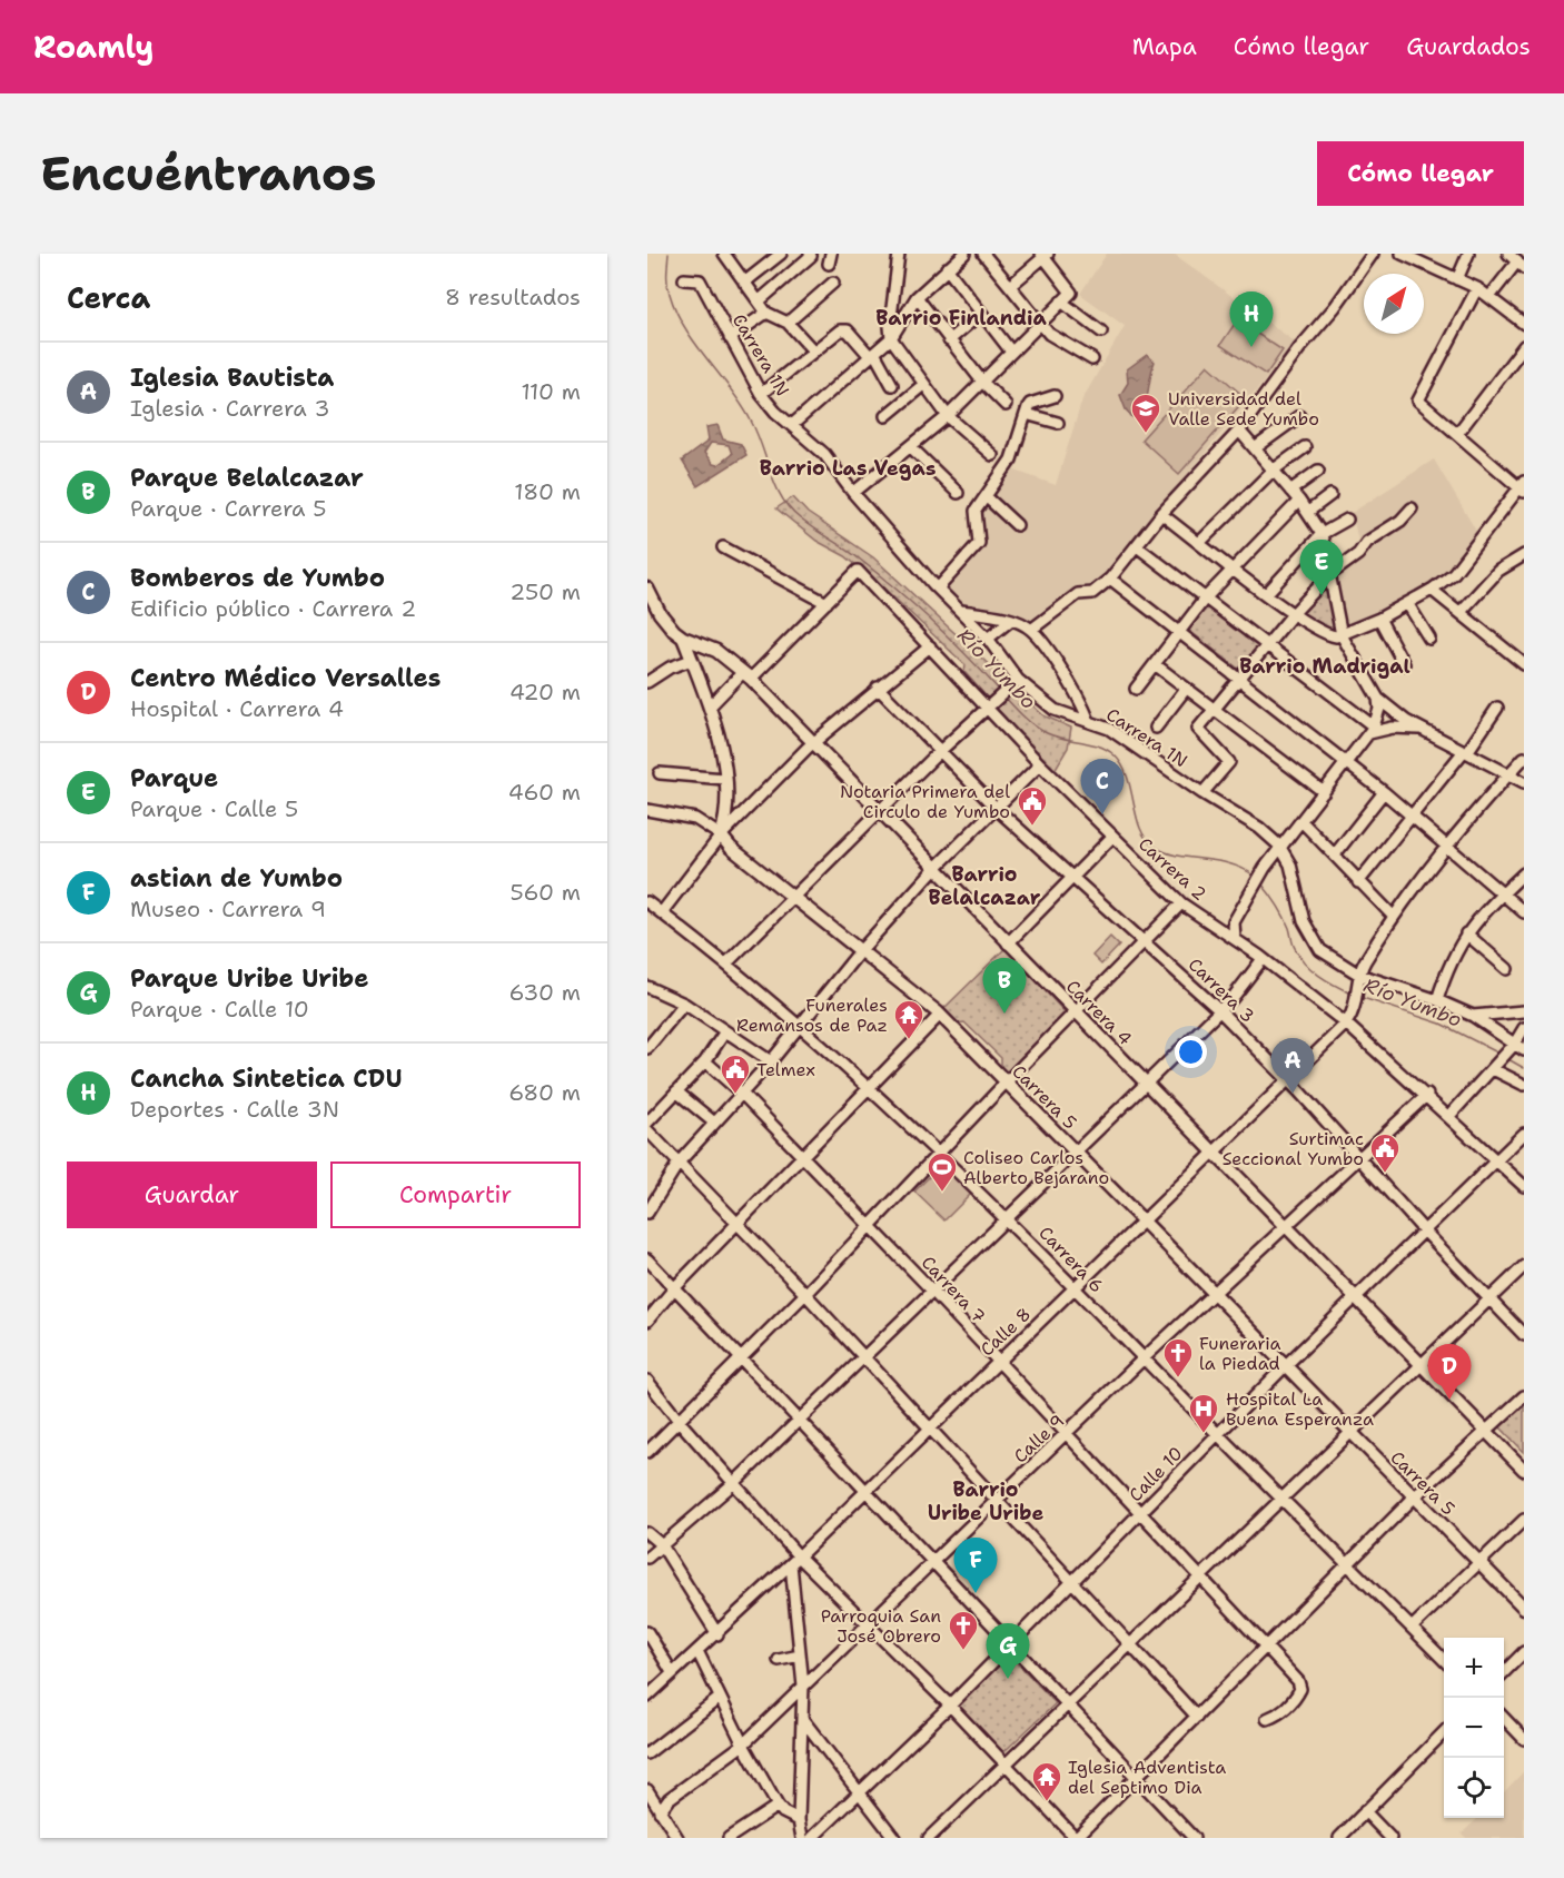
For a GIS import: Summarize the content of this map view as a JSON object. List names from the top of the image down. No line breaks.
{"streets":{"main road":["Carrera 4","Carrera 5"],"street":["Carrera 1N","Carrera 2","Carrera 3","Carrera 6","Carrera 7","Calle 8","Calle 9","Calle 10"]},"crossings":[["Carrera 1N","Calle 8"],["Carrera 2","Calle 8"],["Carrera 2","Calle 9"],["Carrera 2","Calle 10"],["Carrera 3","Calle 8"],["Carrera 3","Calle 9"],["Carrera 3","Calle 10"],["Carrera 4","Calle 8"],["Carrera 4","Calle 9"],["Carrera 4","Calle 10"],["Carrera 5","Calle 8"],["Carrera 5","Calle 9"],["Carrera 5","Calle 10"],["Carrera 6","Calle 8"],["Carrera 6","Calle 9"],["Carrera 6","Calle 10"],["Carrera 7","Calle 8"],["Carrera 7","Calle 9"],["Carrera 7","Calle 10"]],"districts":["Barrio Finlandia","Barrio Las Vegas","Barrio Madrigal","Barrio Belalcazar","Barrio Uribe Uribe"],"water":["Río Yumbo"],"places":{"school or university":["Universidad del Valle Sede Yumbo"],"public building":["Notaria Primera del Circulo de Yumbo","Telmex","Surtimac Seccional Yumbo"],"temple":["Funerales Remansos de Paz","Iglesia Adventista del Septimo Dia"],"sports":["Coliseo Carlos Alberto Bejarano"],"church":["Funeraria la Piedad","Parroquia San José Obrero"],"hospital":["Hospital La Buena Esperanza"]},"north":"top right","page":{"header":"Roamly","nav":["Mapa","Cómo llegar","Guardados"],"buttons":["Cómo llegar",["Guardar","Compartir"]],"title":"Encuéntranos","heading":["Cerca","8 resultados"],"pins":["H","E","C","B","A","D","F","G"],"list":[{"mark":"A","name":"Iglesia Bautista","note":"Iglesia · Carrera 3","value":"110 m"},{"mark":"B","name":"Parque Belalcazar","note":"Parque · Carrera 5","value":"180 m"},{"mark":"C","name":"Bomberos de Yumbo","note":"Edificio público · Carrera 2","value":"250 m"},{"mark":"D","name":"Centro Médico Versalles","note":"Hospital · Carrera 4","value":"420 m"},{"mark":"E","name":"Parque","note":"Parque · Calle 5","value":"460 m"},{"mark":"F","name":"astian de Yumbo","note":"Museo · Carrera 9","value":"560 m"},{"mark":"G","name":"Parque Uribe Uribe","note":"Parque · Calle 10","value":"630 m"},{"mark":"H","name":"Cancha Sintetica CDU","note":"Deportes · Calle 3N","value":"680 m"}],"map_buttons":["+","−"]}}
